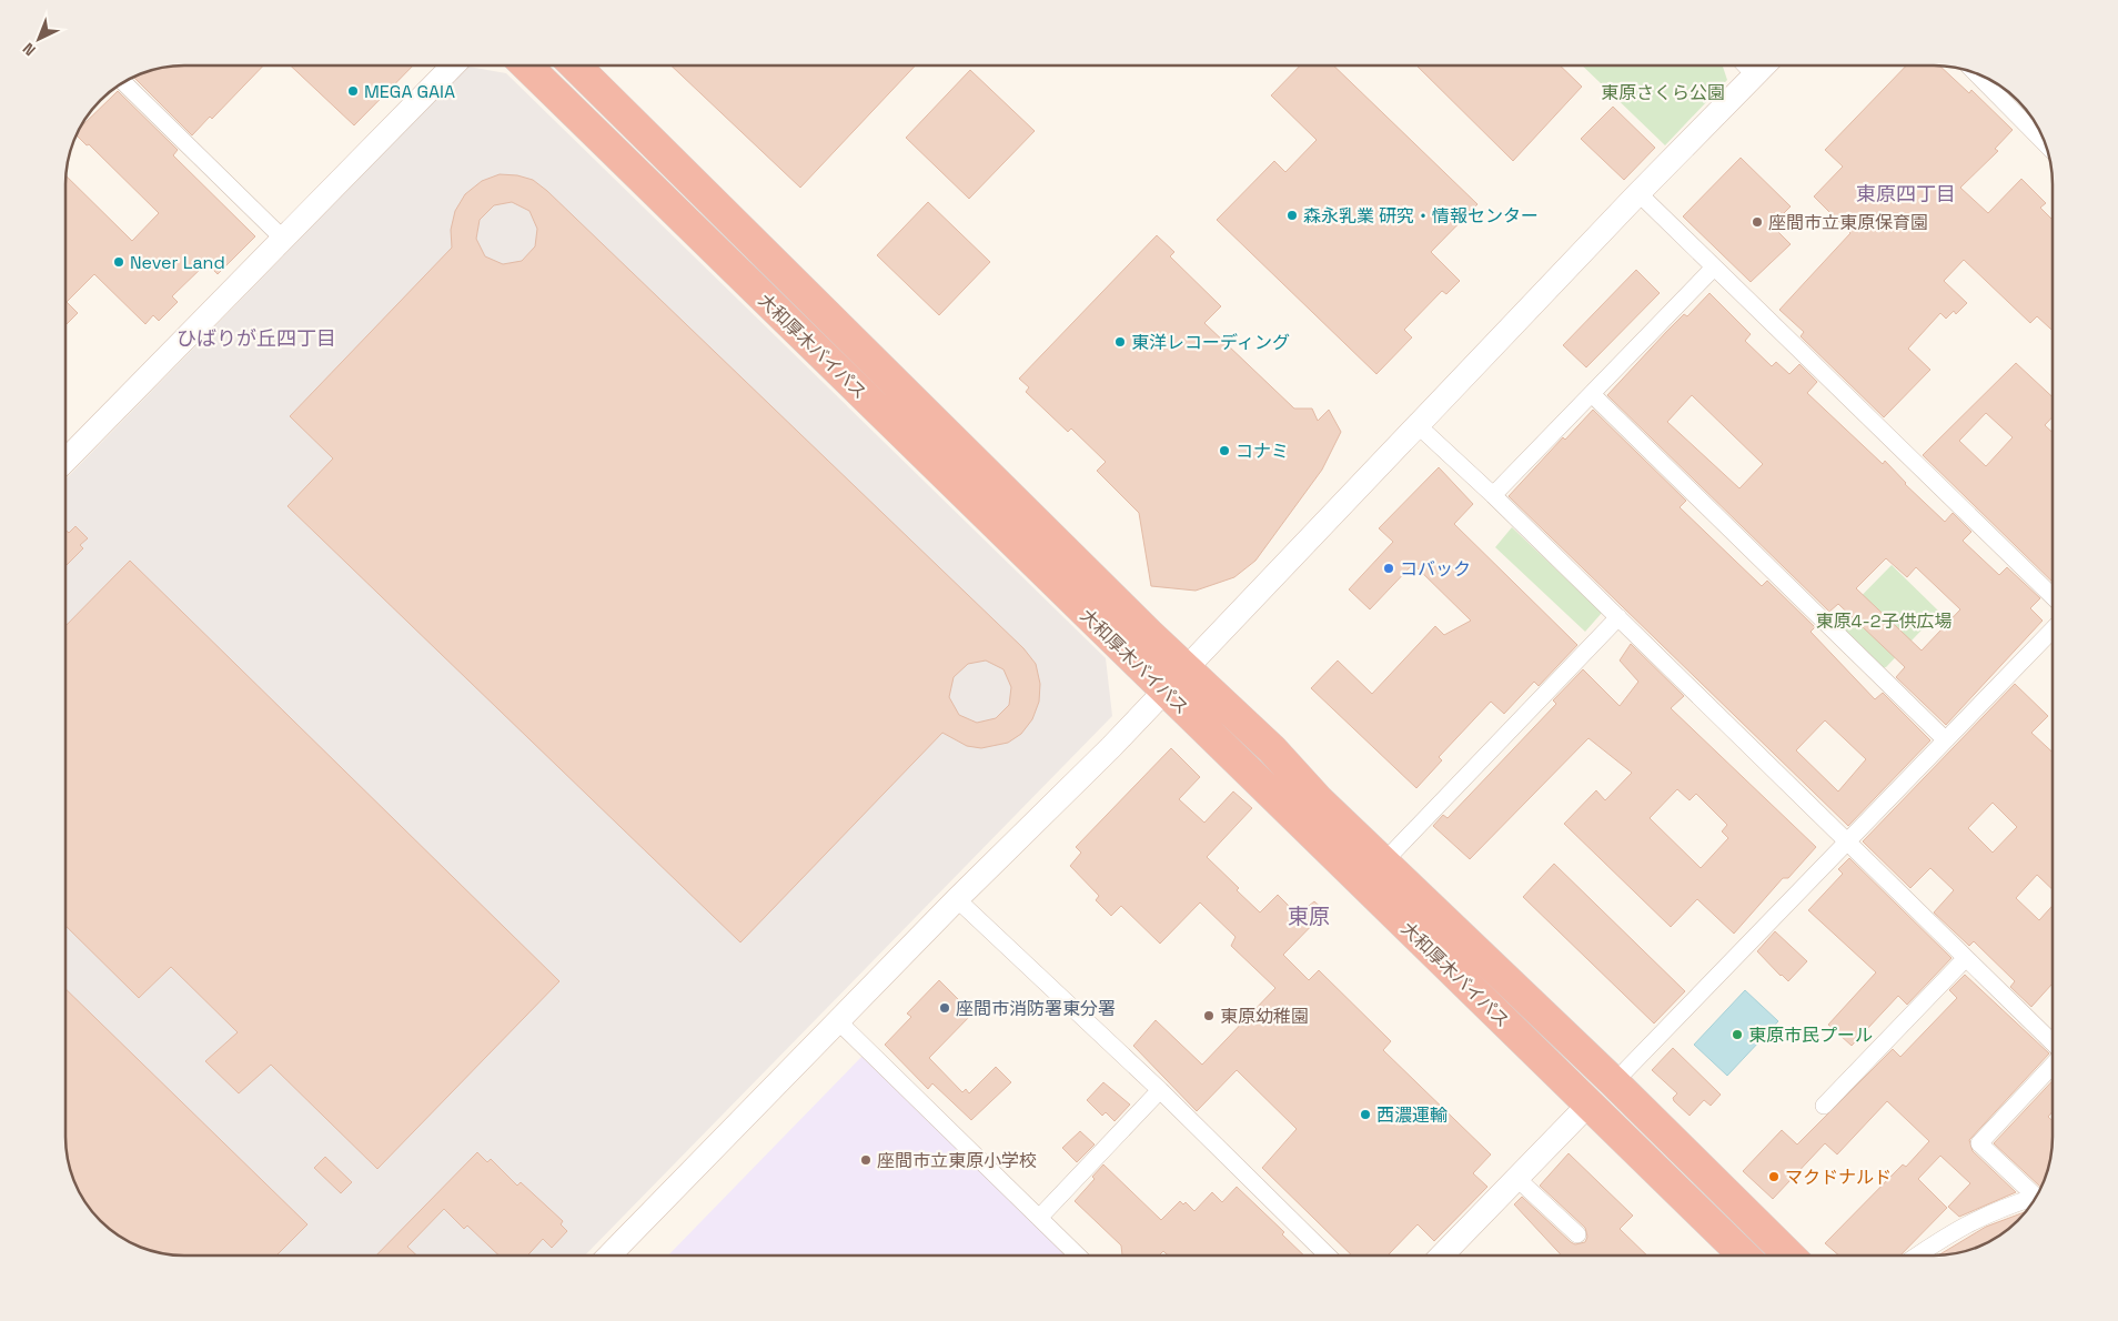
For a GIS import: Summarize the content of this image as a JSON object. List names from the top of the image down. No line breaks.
{"streets":{"highway":["大和厚木バイパス"]},"districts":["東原四丁目","ひばりが丘四丁目","東原"],"parks":["東原さくら公園","東原4-2子供広場"],"places":["MEGA GAIA","森永乳業 研究・情報センター","座間市立東原保育園","Never Land","東洋レコーディング","コナミ","コバック","座間市消防署東分署","東原幼稚園","東原市民プール","西濃運輸","座間市立東原小学校","マクドナルド"],"north":"bottom left"}
